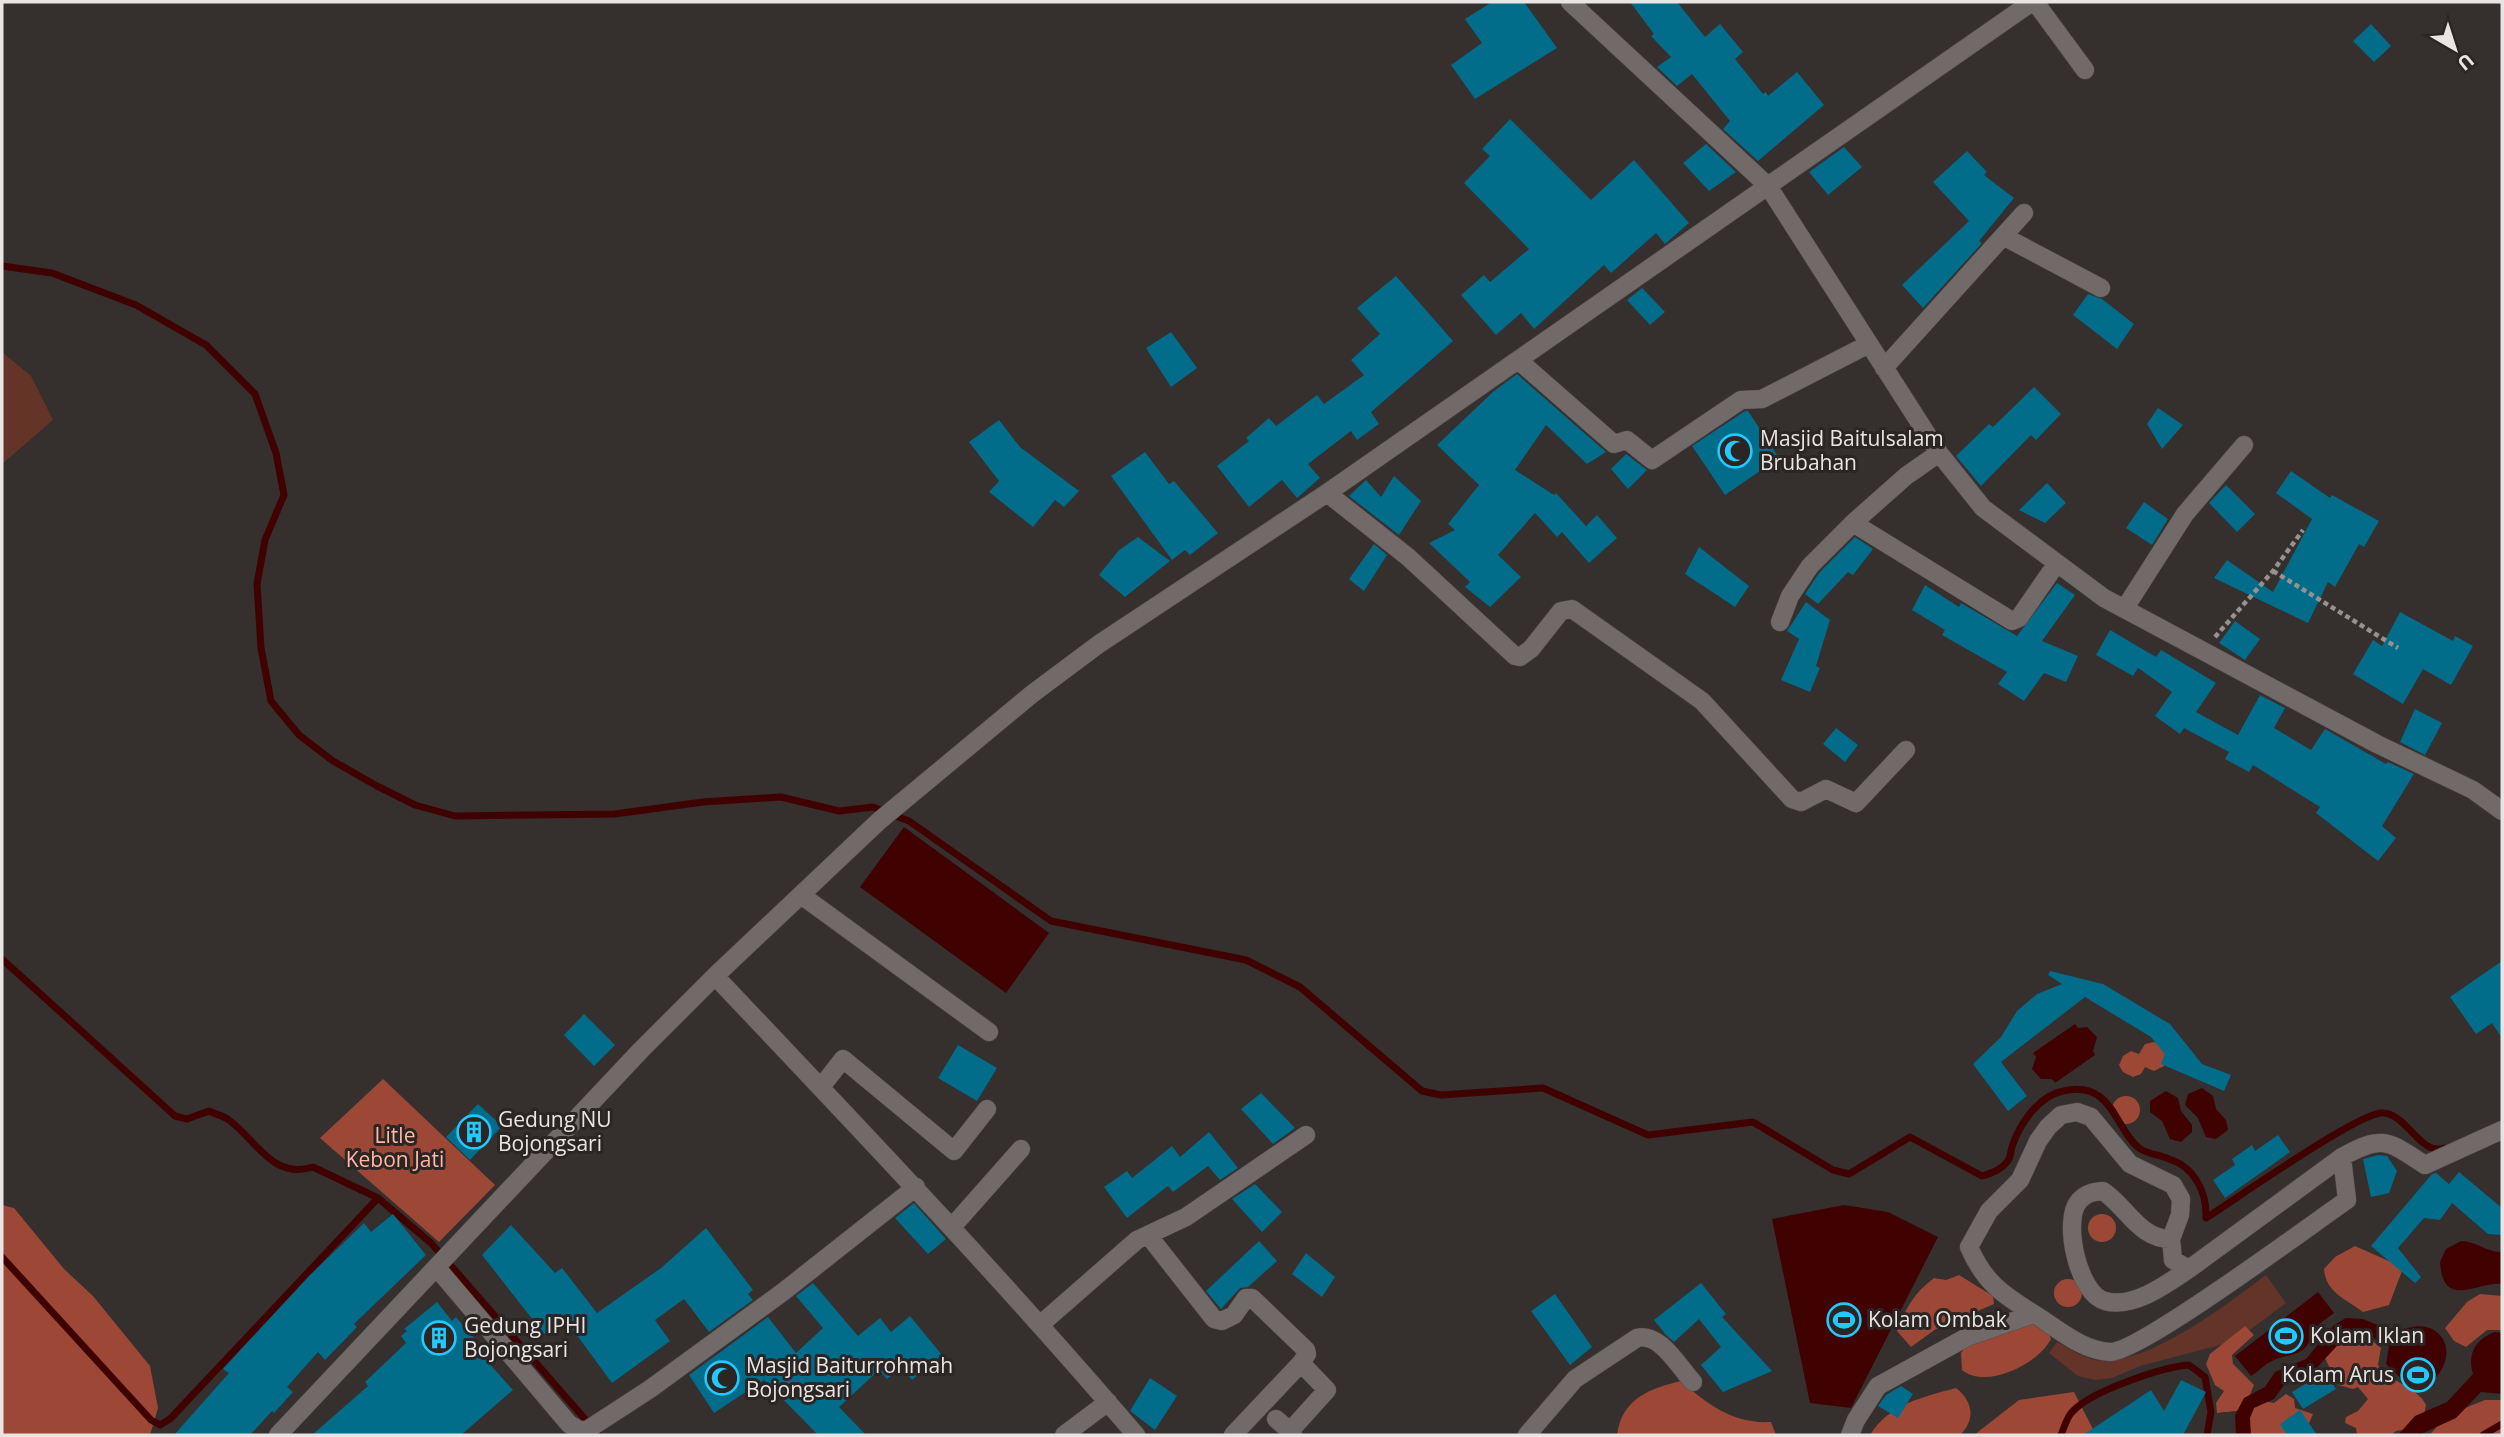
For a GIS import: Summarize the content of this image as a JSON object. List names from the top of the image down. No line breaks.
{"parks":["Litle Kebon Jati"],"places":{"mosque":["Masjid Baitulsalam Brubahan","Masjid Baiturrohmah Bojongsari"],"building":["Gedung NU Bojongsari","Gedung IPHI Bojongsari"],"sports":["Kolam Ombak","Kolam Iklan","Kolam Arus"]},"north":"bottom right"}
